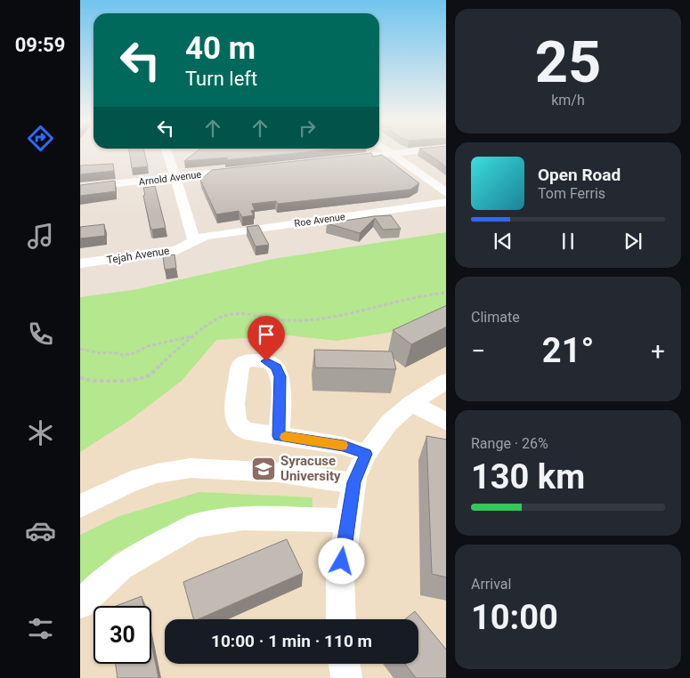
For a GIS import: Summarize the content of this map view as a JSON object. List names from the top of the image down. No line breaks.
{"streets":{"street":["Arnold Avenue","Roe Avenue","Tejah Avenue"]},"crossings":[["Roe Avenue","Tejah Avenue"]],"places":{"school or university":["Syracuse University"]},"page":{"tabs":"09:59","tile":[["25","km/h"],"Climate",["Range · 26%","130 km"],["Arrival","10:00"]],"turn":["40 m","Turn left"],"song":["Open Road","Tom Ferris"],"heat":["−","21°","+"],"limit":"30","trip":"10:00 · 1 min · 110 m"}}
